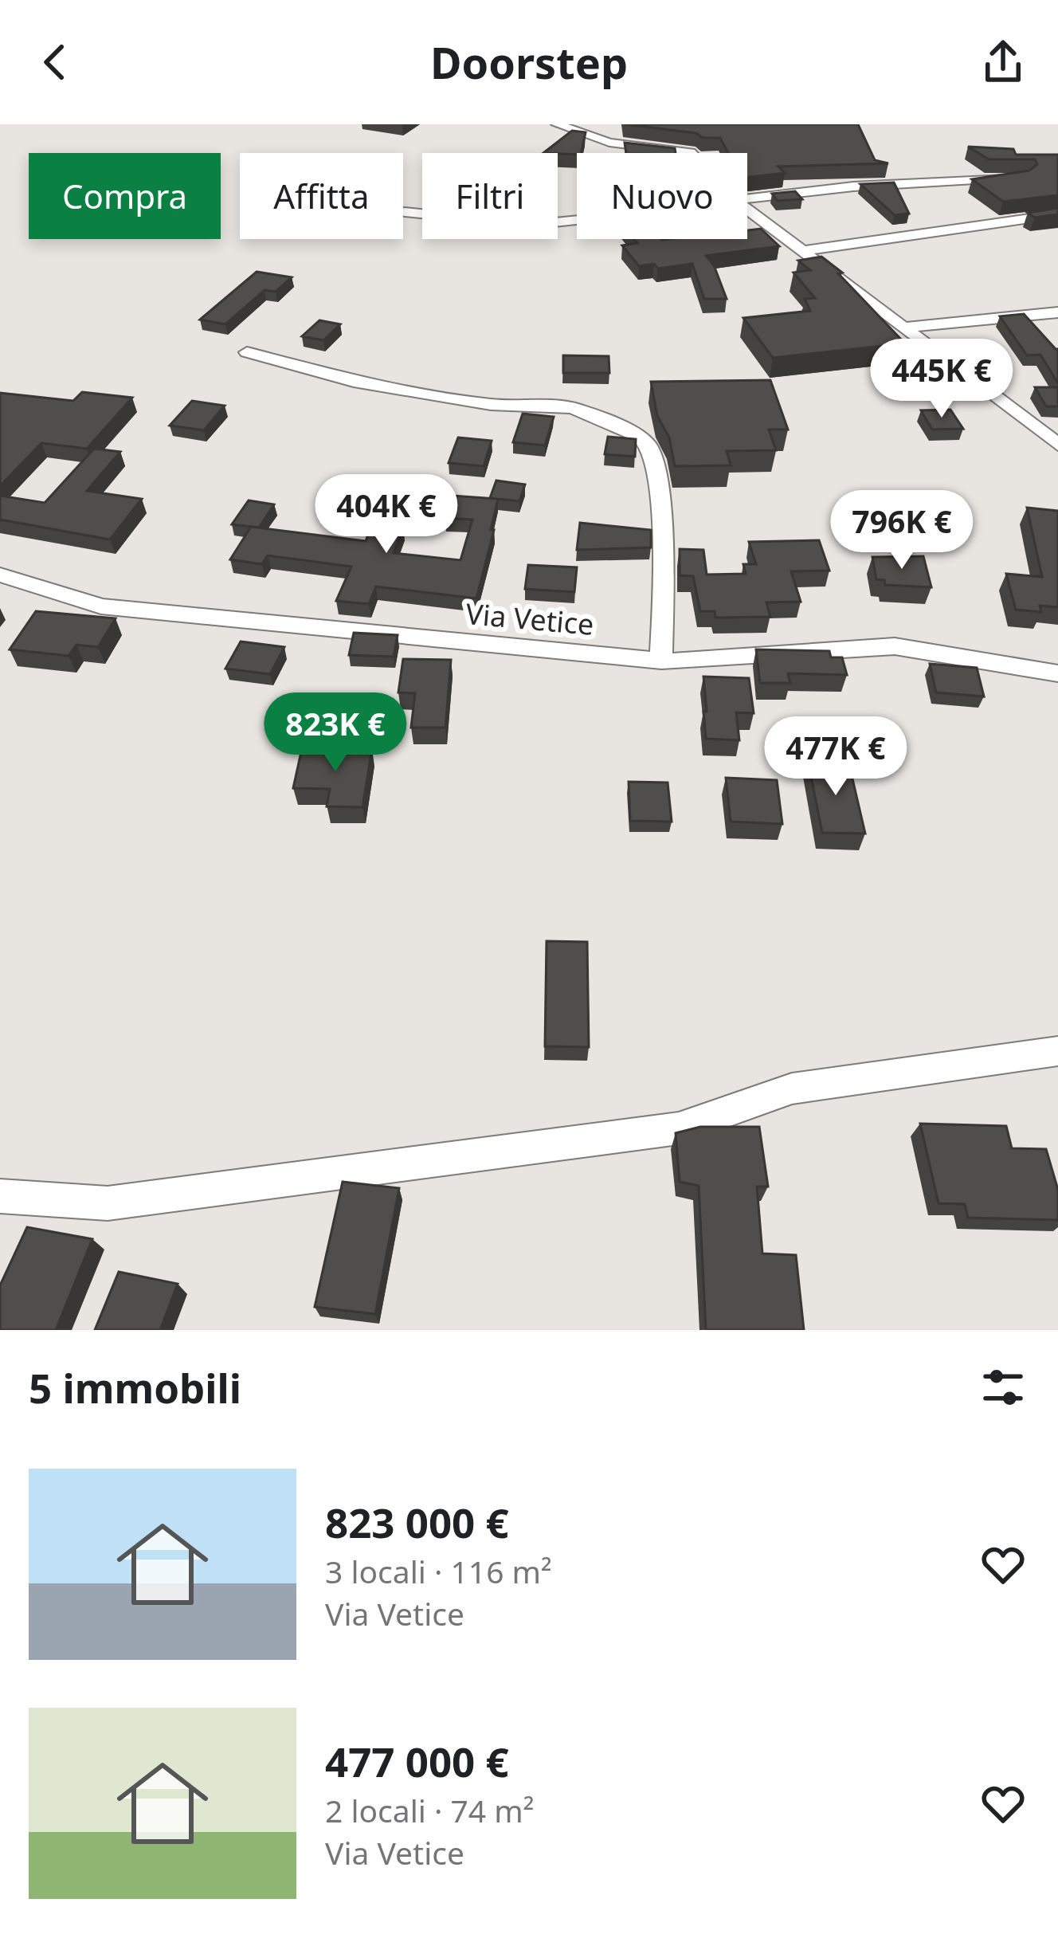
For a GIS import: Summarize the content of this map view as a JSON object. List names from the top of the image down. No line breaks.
{"streets":{"street":["Via Vetice"]},"page":{"header":"Doorstep","chip":["Compra","Affitta","Filtri","Nuovo"],"price":["445K €","404K €","796K €","823K €","477K €"],"heading":"5 immobili","list":[{"name":"823 000 €","note":"3 locali · 116 m² · Via Vetice"},{"name":"477 000 €","note":"2 locali · 74 m² · Via Vetice"}]}}
